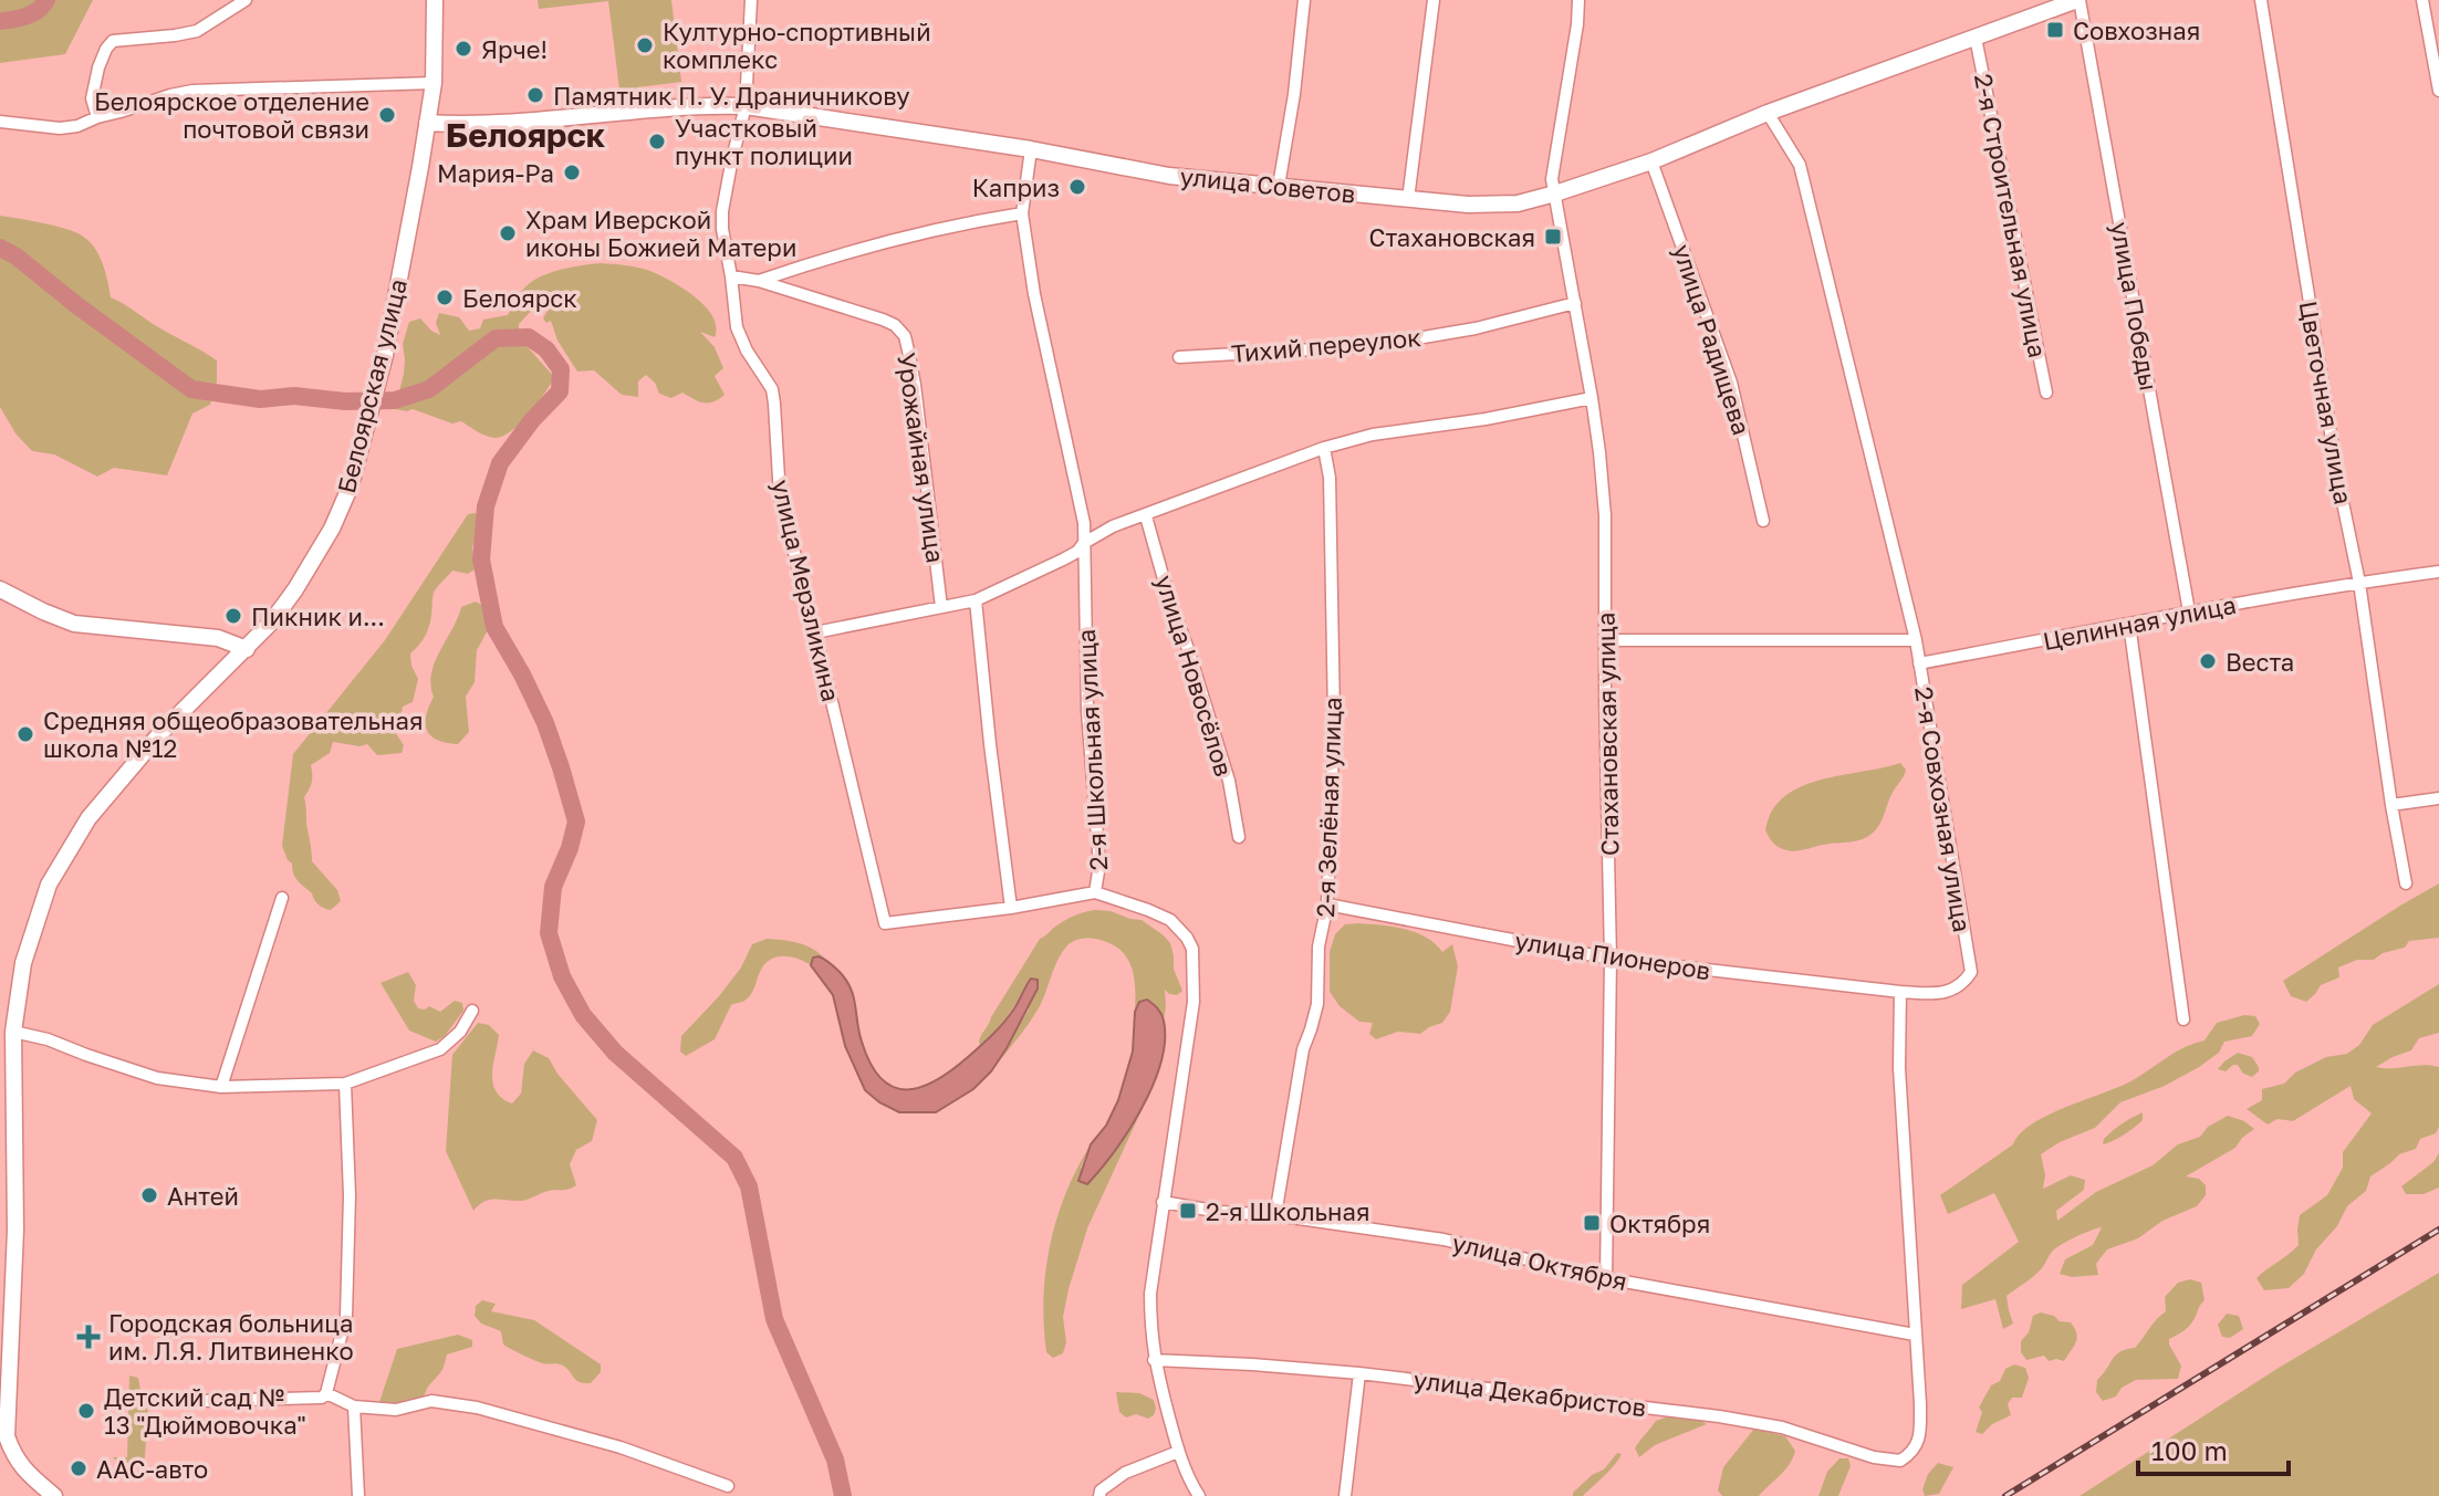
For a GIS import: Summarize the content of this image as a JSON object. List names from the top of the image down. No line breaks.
{"streets":{"street":["улица Советов","2-я Строительная улица","улица Победы","улица Радищева","Тихий переулок","Белоярская улица","Цветочная улица","Урожайная улица","улица Мерзликина","Целинная улица","улица Новосёлов","Стахановская улица","2-я Школьная улица","2-я Зелёная улица","2-я Совхозная улица","улица Пионеров","улица Октября","улица Декабристов"]},"crossings":[["улица Советов","2-я Строительная улица"],["улица Советов","улица Победы"],["улица Советов","улица Радищева"],["улица Советов","Белоярская улица"],["улица Советов","улица Мерзликина"],["улица Советов","Стахановская улица"],["улица Советов","2-я Школьная улица"],["улица Советов","2-я Совхозная улица"],["улица Победы","Целинная улица"],["Тихий переулок","Стахановская улица"],["Цветочная улица","Целинная улица"],["Урожайная улица","улица Мерзликина"],["улица Мерзликина","2-я Школьная улица"],["Целинная улица","2-я Совхозная улица"],["Стахановская улица","улица Пионеров"],["Стахановская улица","улица Октября"],["2-я Школьная улица","улица Октября"],["2-я Школьная улица","улица Декабристов"],["2-я Зелёная улица","улица Пионеров"],["2-я Зелёная улица","улица Октября"],["2-я Совхозная улица","улица Пионеров"],["улица Октября","улица Декабристов"]],"districts":["Белоярск"],"places":{"transit":["Совхозная","Стахановская","2-я Школьная","Октября"],"other":["Културно-спортивный комплекс","Ярче!","Памятник П. У. Драничникову","Белоярское отделение почтовой связи","Участковый пункт полиции","Мария-Ра","Каприз","Храм Иверской иконы Божией Матери","Белоярск","Пикник и...","Веста","Средняя общеобразовательная школа №12","Антей","Детский сад № 13 \"Дюймовочка\"","ААС-авто"],"health":["Городская больница им. Л.Я. Литвиненко"]},"scale_bar":"100 m"}
